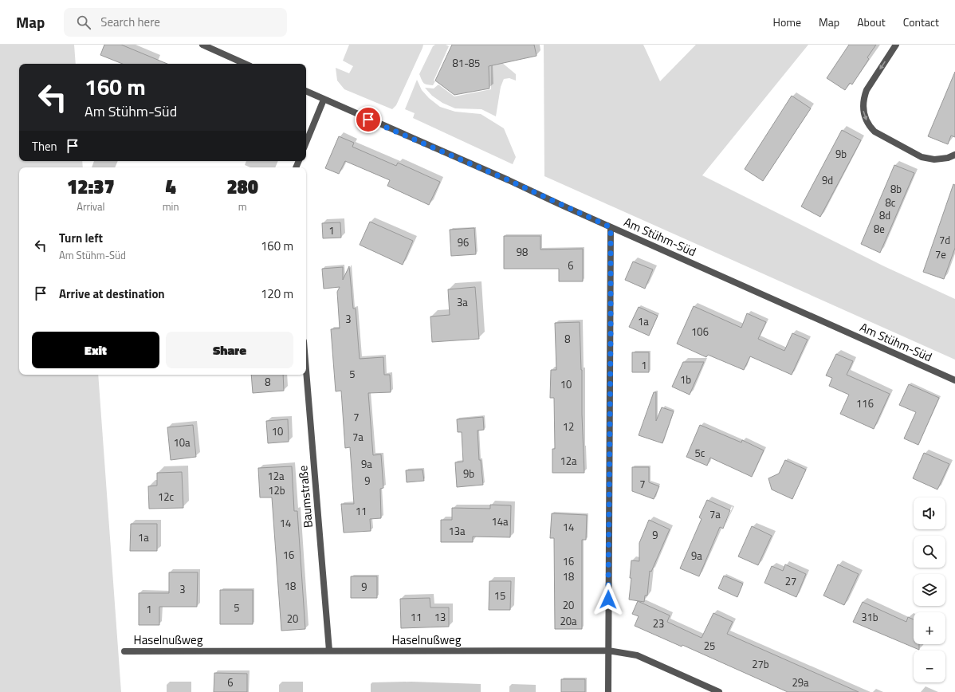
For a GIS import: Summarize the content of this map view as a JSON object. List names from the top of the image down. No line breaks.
{"streets":{"street":["Am Stühm-Süd","Baumstraße","Haselnußweg"]},"crossings":[["Baumstraße","Haselnußweg"]],"house_numbers":["81-85","9b","9d","8b","8c","8d","8e","1","7d","96","98","7e","6","3a","3","1a","106","8","1","5","1b","8","10","116","7","12","10","7a","10a","5c","12a","9a","9b","12a","9","7","12b","12c","11","7a","14a","14","14","13a","9","1a","16","9a","16","18","27","18","9","3","15","20","5","1","11","13","31b","20","20a","23","25","27b","6","29a"],"page":{"header":"Map","search":"Search here","nav":["Home","Map","About","Contact"],"turn":["160 m","Am Stühm-Süd"],"then":"Then","eta":["12:37","Arrival","4","min","280","m"],"list":[{"name":"Turn left","note":"Am Stühm-Süd","value":"160 m"},{"name":"Arrive at destination","value":"120 m"}],"buttons":["Exit","Share"],"map_buttons":["+","−"]}}
